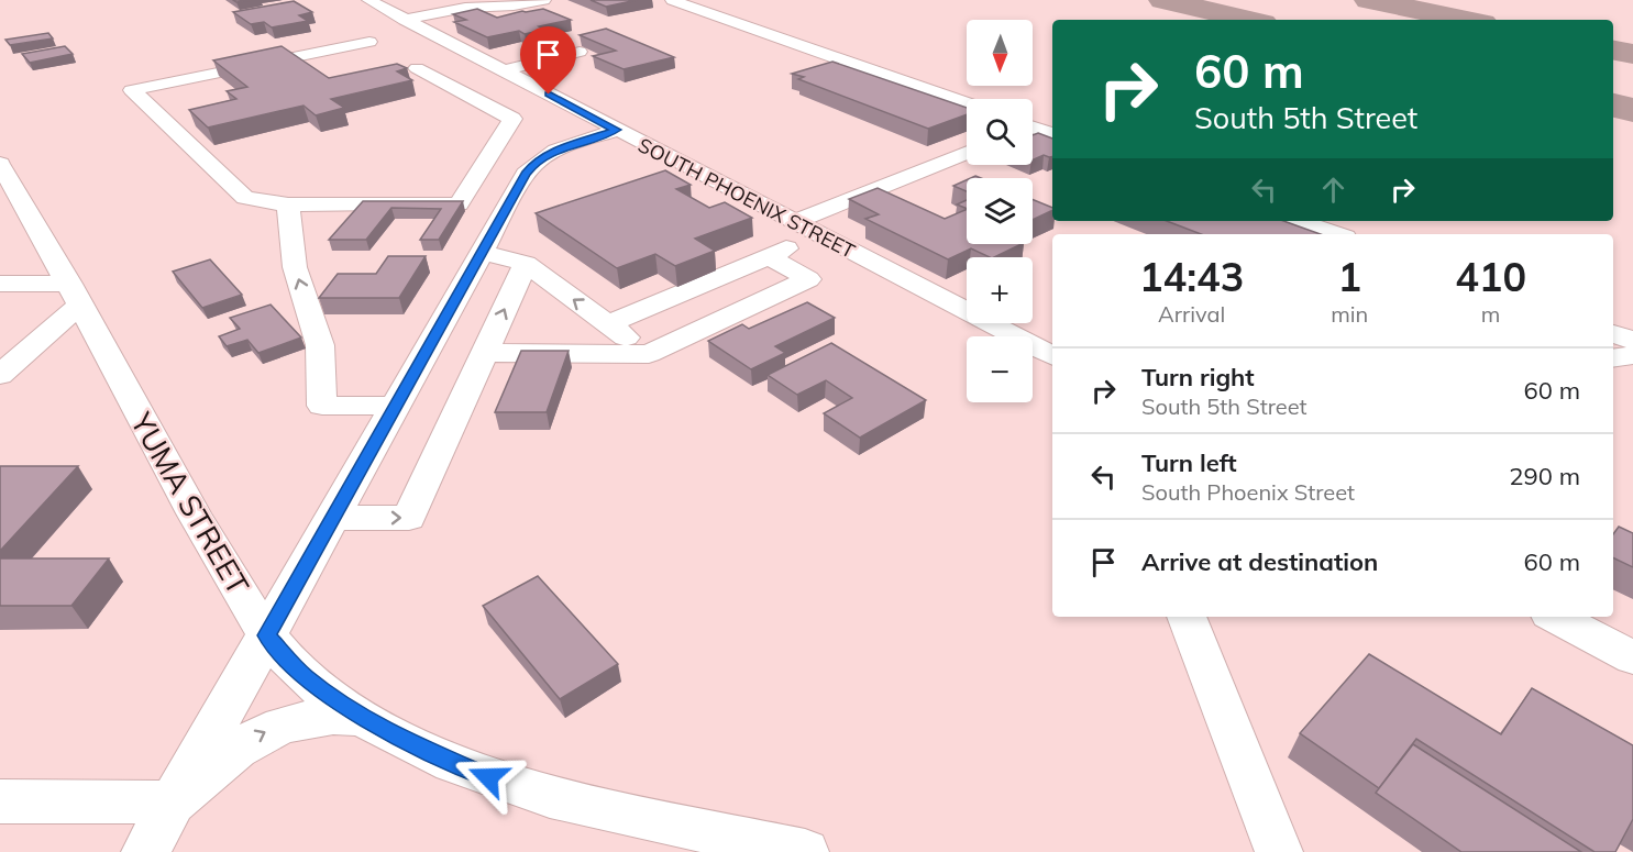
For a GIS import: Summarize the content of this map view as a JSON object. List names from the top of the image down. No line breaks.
{"streets":{"street":["SOUTH PHOENIX STREET","YUMA STREET"]},"north":"bottom","page":{"map_buttons":["+","−"],"turn":["60 m","South 5th Street"],"eta":["14:43","Arrival","1","min","410","m"],"list":[{"name":"Turn right","note":"South 5th Street","value":"60 m"},{"name":"Turn left","note":"South Phoenix Street","value":"290 m"},{"name":"Arrive at destination","value":"60 m"}]}}
